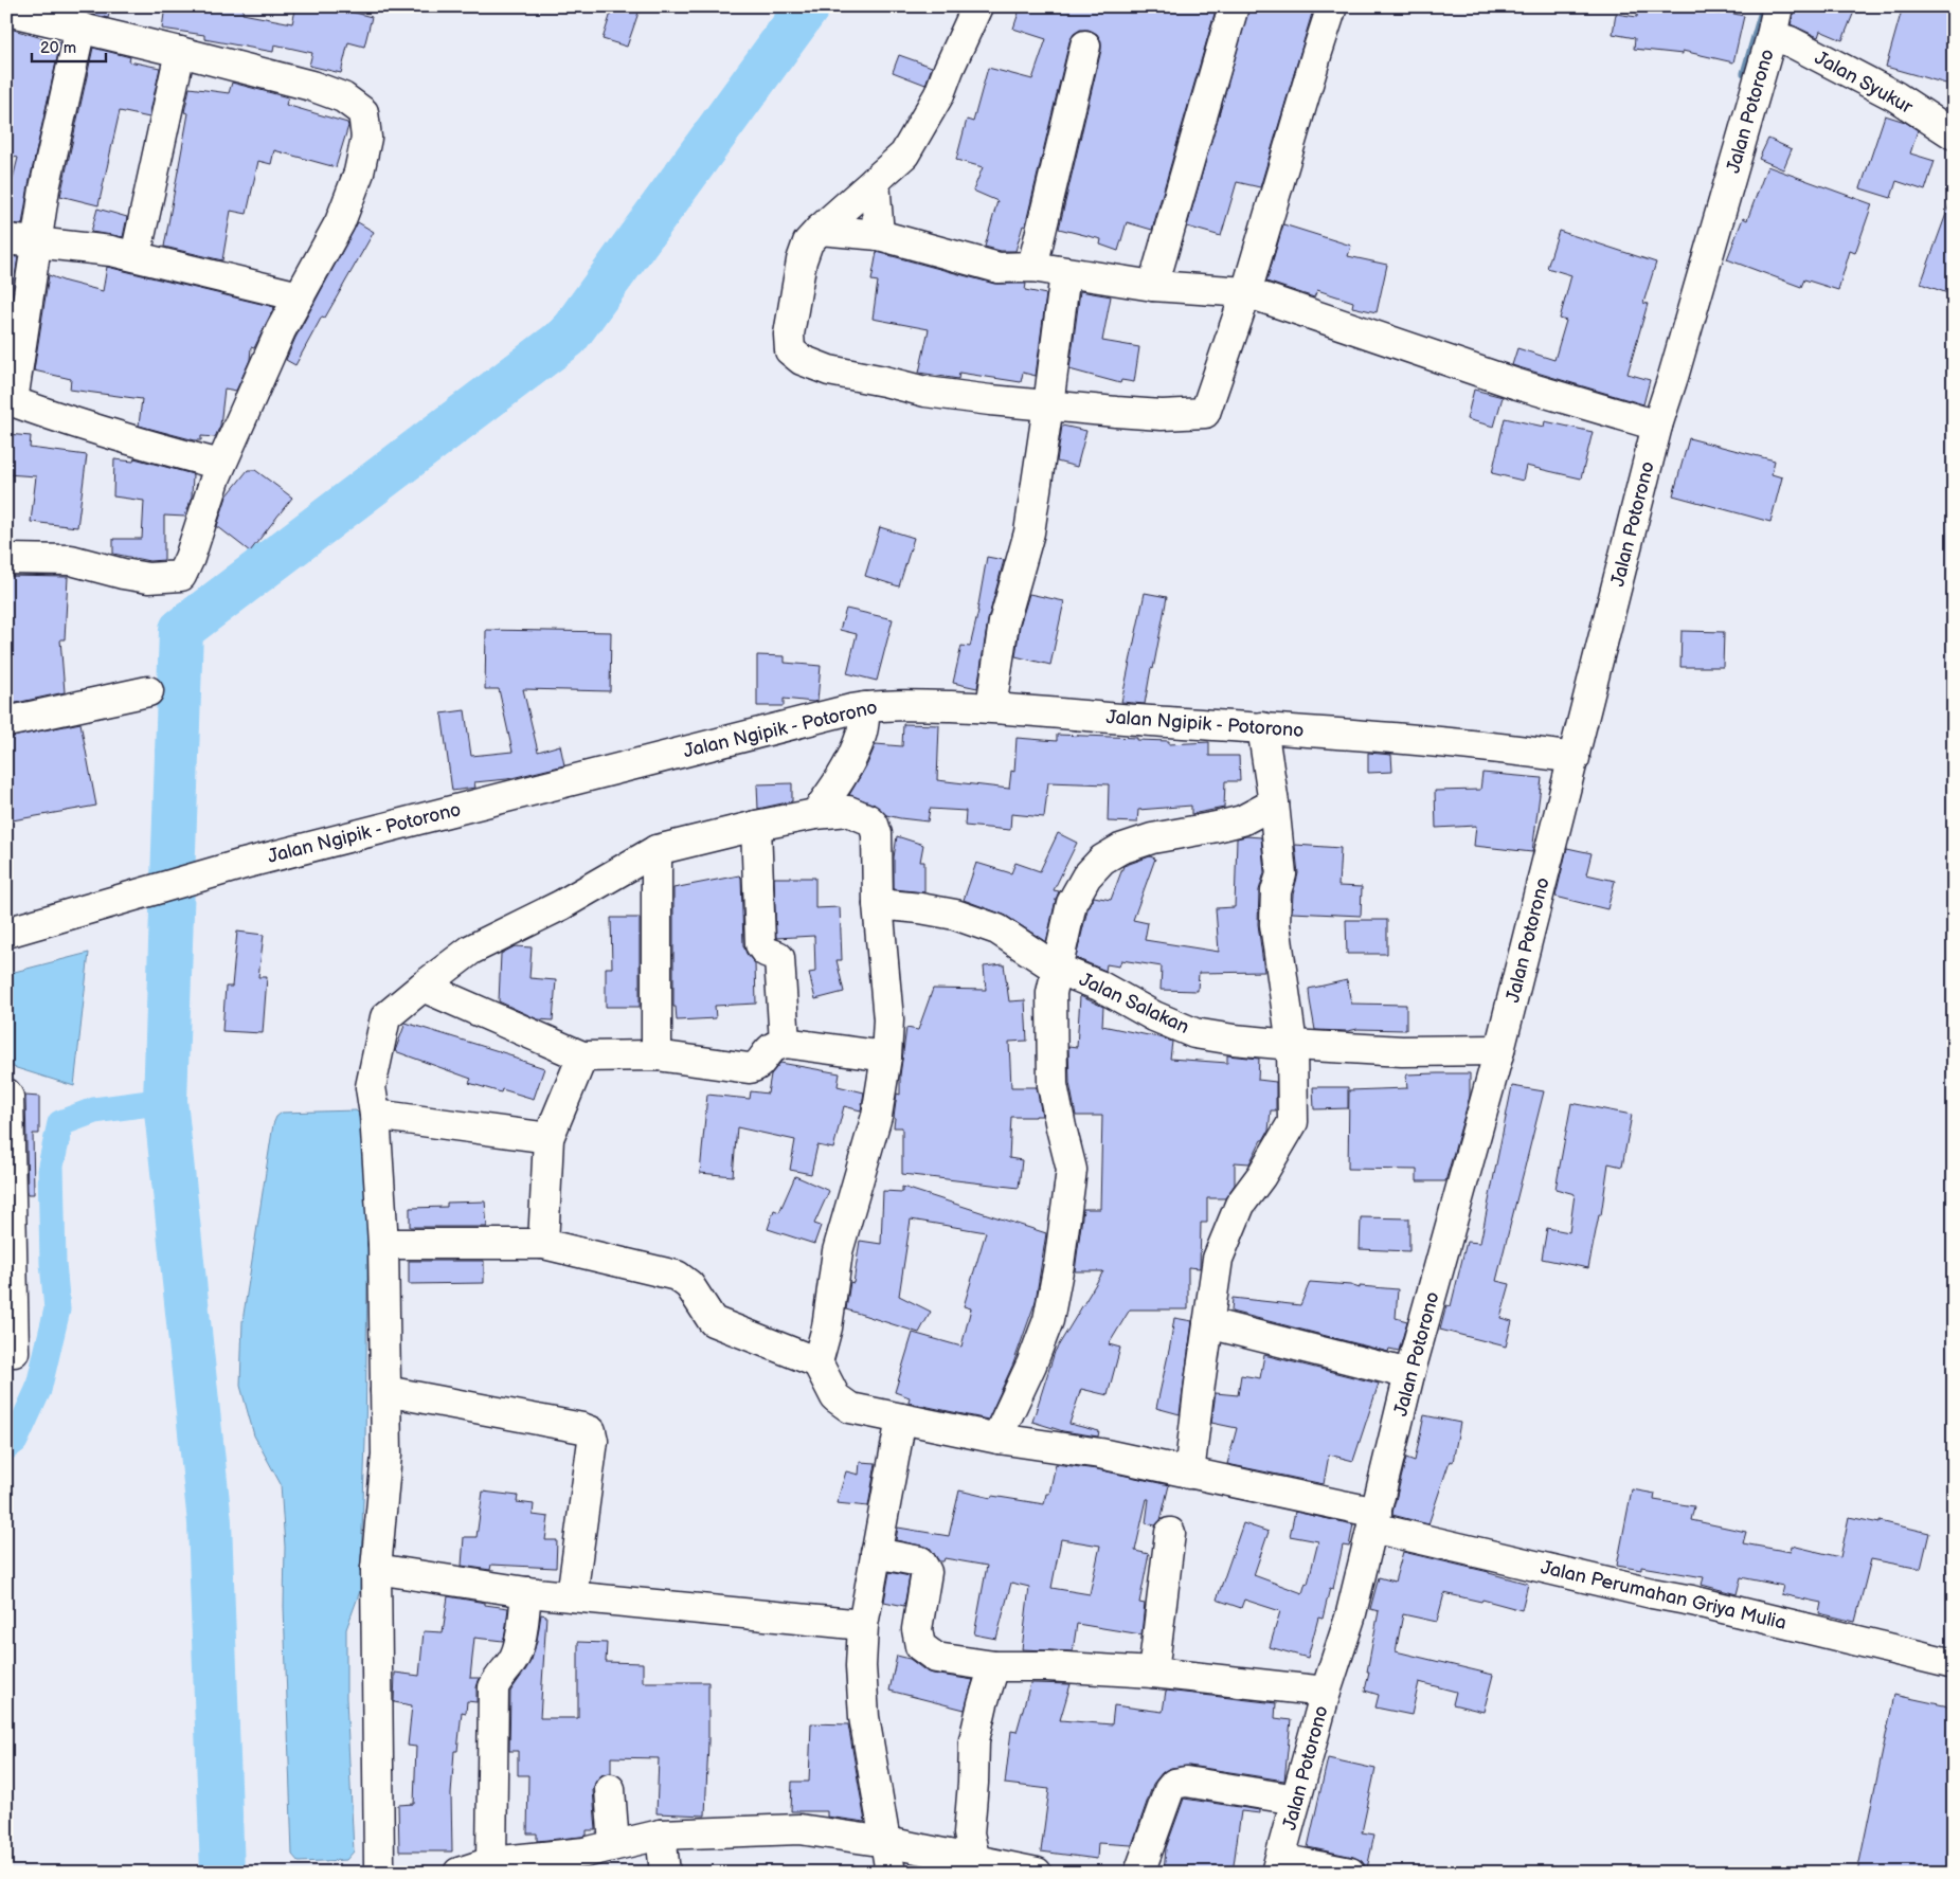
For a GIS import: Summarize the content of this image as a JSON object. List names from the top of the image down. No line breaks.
{"streets":{"street":["Jalan Syukur","Jalan Potorono","Jalan Ngipik - Potorono","Jalan Salakan","Jalan Perumahan Griya Mulia"]},"crossings":[["Jalan Syukur","Jalan Potorono"],["Jalan Potorono","Jalan Ngipik - Potorono"],["Jalan Potorono","Jalan Salakan"],["Jalan Potorono","Jalan Perumahan Griya Mulia"]],"scale_bar":"20 m"}
